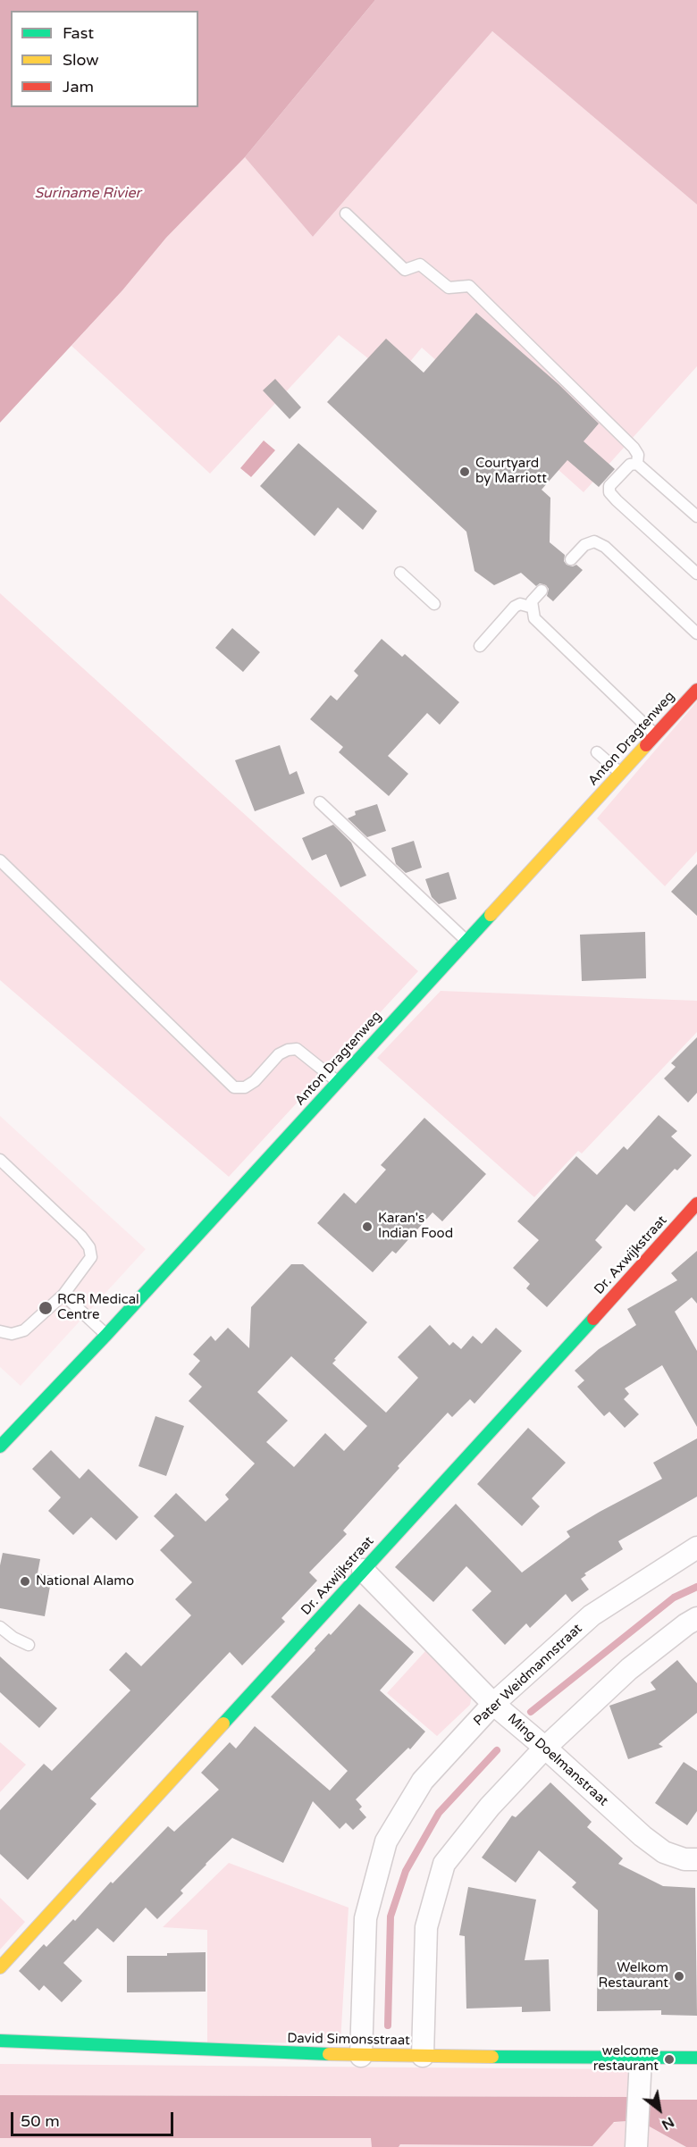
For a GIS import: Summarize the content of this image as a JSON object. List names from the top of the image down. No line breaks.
{"streets":{"street":["Anton Dragtenweg","Dr. Axwijkstraat","Pater Weidmannstraat","Ming Doelmanstraat","David Simonsstraat"]},"crossings":[["Dr. Axwijkstraat","Ming Doelmanstraat"],["Pater Weidmannstraat","Ming Doelmanstraat"],["Pater Weidmannstraat","David Simonsstraat"]],"water":["Suriname Rivier"],"places":["Courtyard by Marriott","Karan's Indian Food","RCR Medical Centre","National Alamo","Welkom Restaurant","welcome restaurant"],"legend":["Fast","Slow","Jam"],"scale_bar":"50 m","north":"bottom right"}
